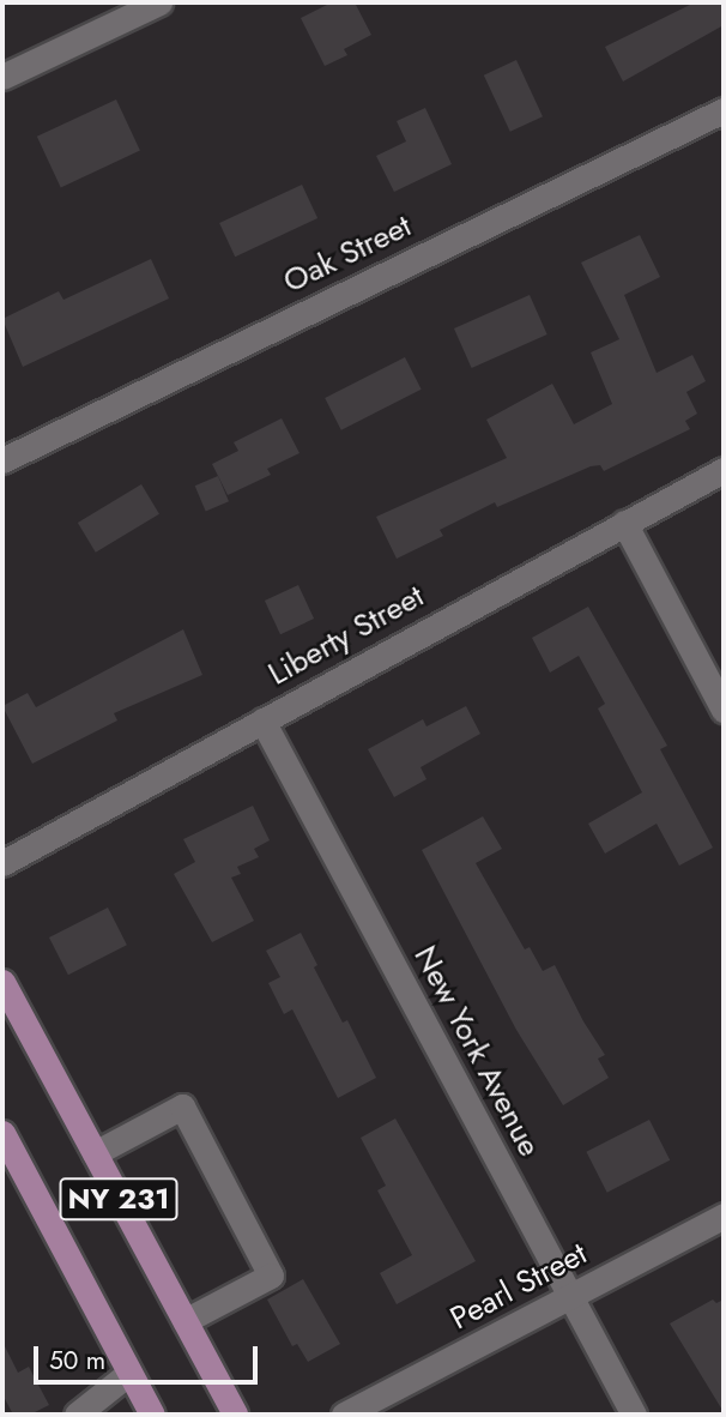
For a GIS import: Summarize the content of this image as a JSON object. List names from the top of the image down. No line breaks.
{"streets":{"main road":["NY 231"],"street":["Oak Street","Liberty Street","New York Avenue","Pearl Street"]},"crossings":[["Liberty Street","New York Avenue"],["New York Avenue","Pearl Street"]],"scale_bar":"50 m"}
